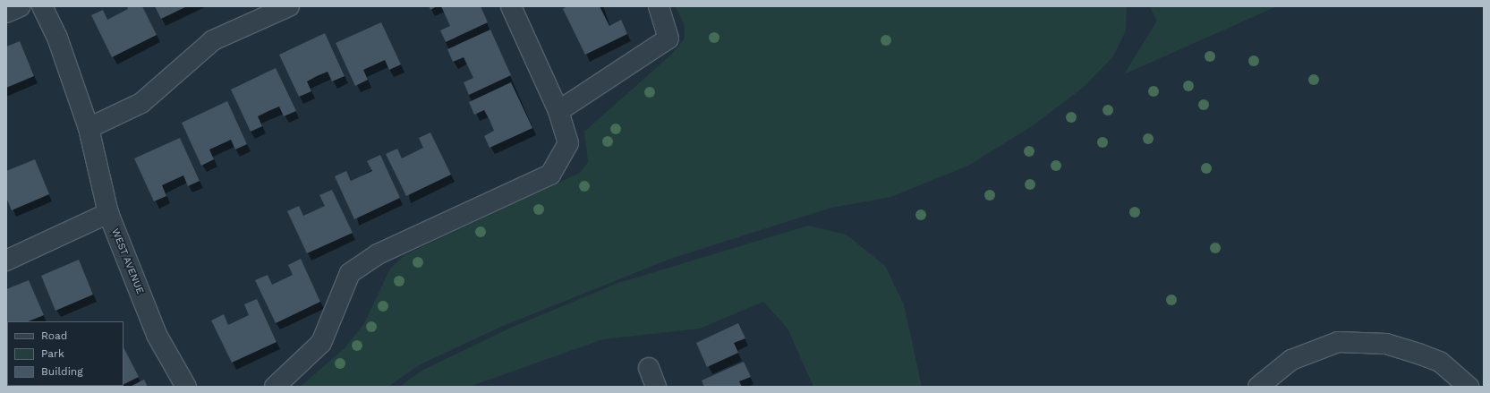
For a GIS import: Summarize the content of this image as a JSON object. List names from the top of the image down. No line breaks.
{"streets":{"street":["WEST AVENUE"]},"legend":["Road","Park","Building"]}
